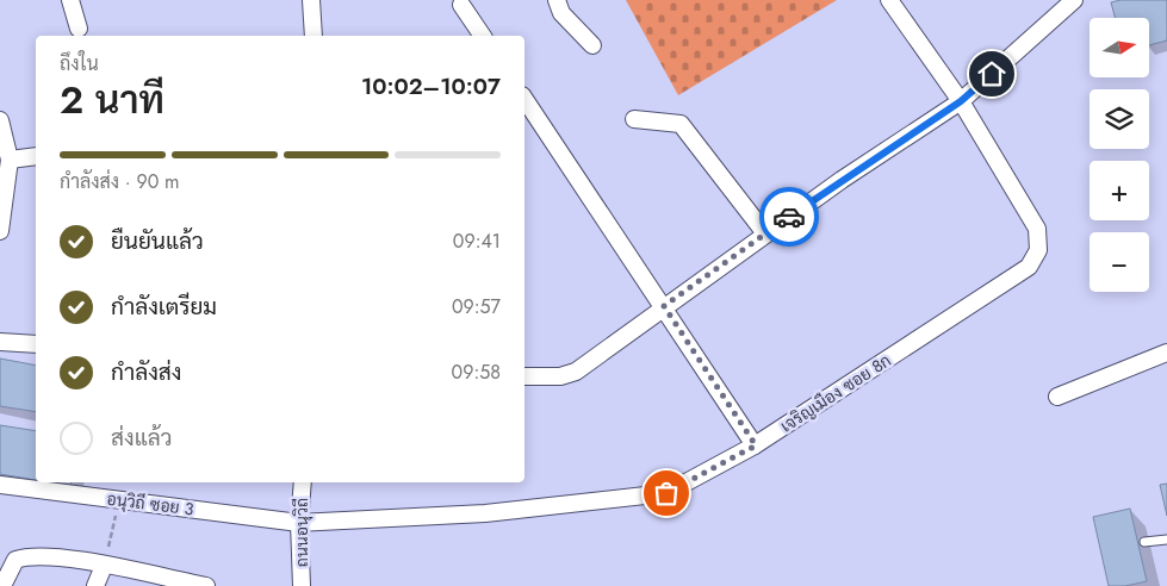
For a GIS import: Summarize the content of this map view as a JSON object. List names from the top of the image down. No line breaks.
{"streets":{"street":["เจริญเมือง ซอย 8ก","อนุวิถี ซอย 3","ถนนอนุวิถี"]},"crossings":[["เจริญเมือง ซอย 8ก","อนุวิถี ซอย 3"],["เจริญเมือง ซอย 8ก","ถนนอนุวิถี"],["อนุวิถี ซอย 3","ถนนอนุวิถี"]],"north":"right","page":{"map_buttons":["+","−"],"heading":["2 นาที","ถึงใน","10:02–10:07"],"bar":"กำลังส่ง · 90 m","list":[["ยืนยันแล้ว","09:41"],["กำลังเตรียม","09:57"],["กำลังส่ง","09:58"],"ส่งแล้ว"]}}
